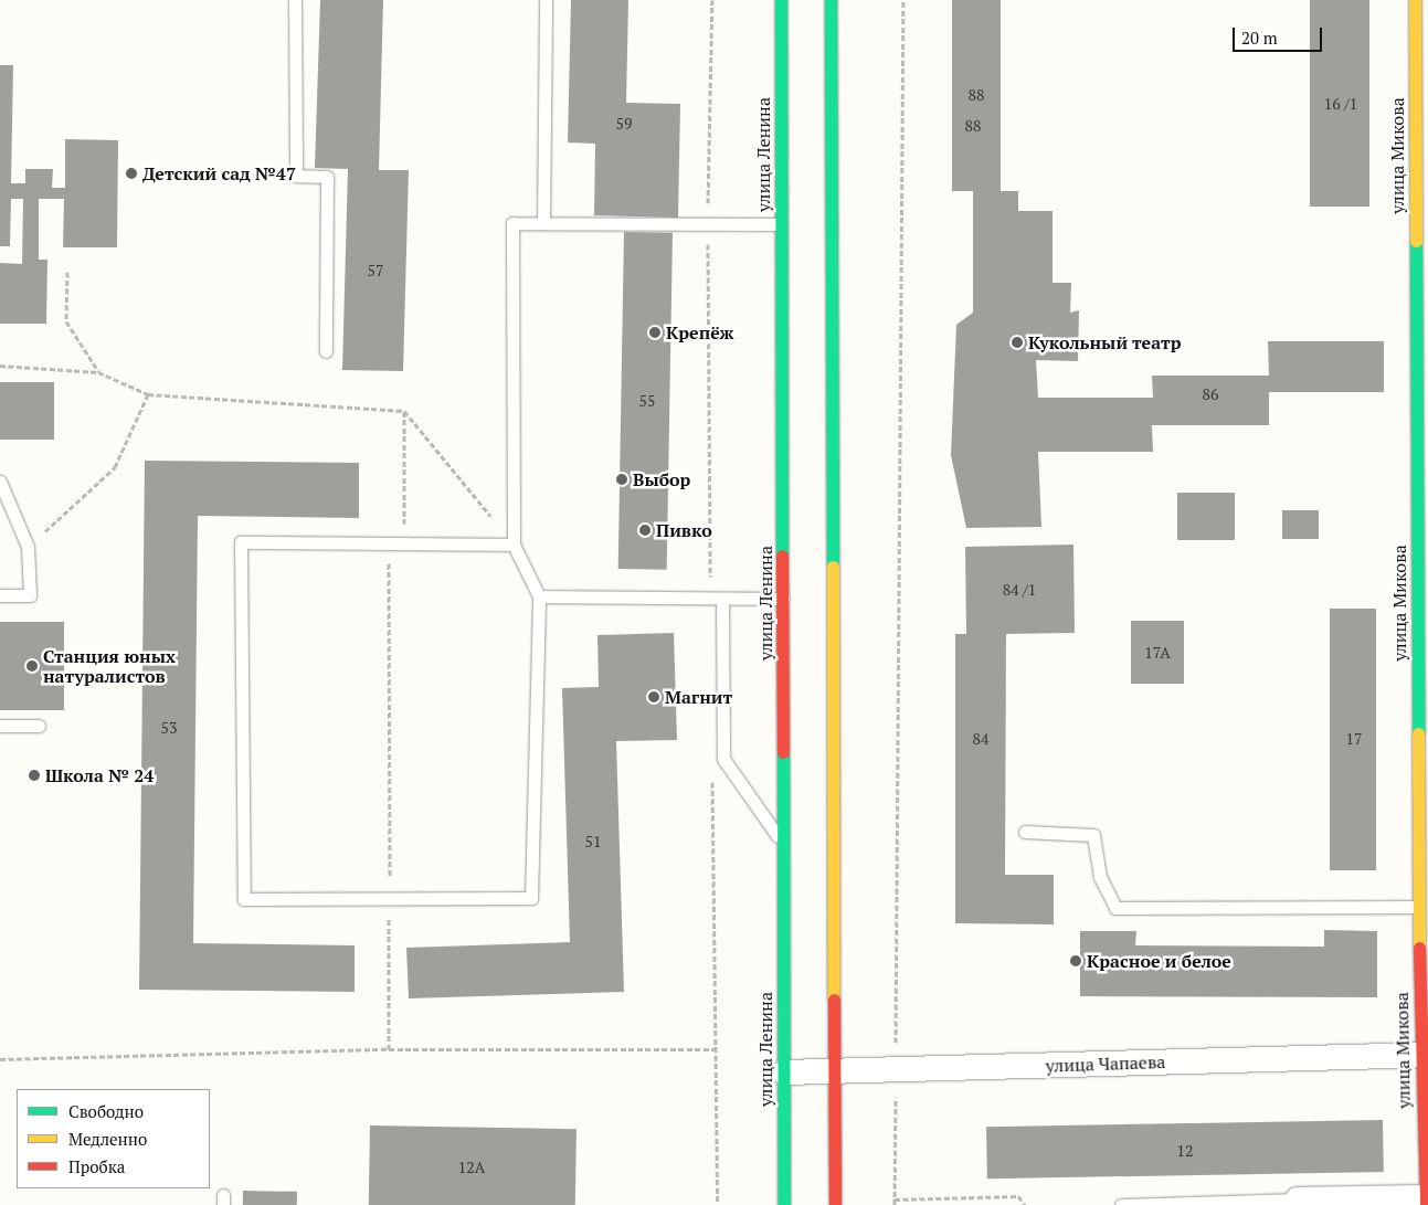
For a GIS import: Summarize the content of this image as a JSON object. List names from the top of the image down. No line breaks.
{"streets":{"main road":["улица Ленина","улица Микова"],"street":["улица Чапаева"]},"crossings":[["улица Ленина","улица Чапаева"],["улица Микова","улица Чапаева"]],"places":["Детский сад №47","Крепёж","Кукольный театр","Выбор","Пивко","Станция юных натуралистов","Магнит","Школа № 24","Красное и белое"],"house_numbers":["88","16 /1","59","88","57","86","55","84 /1","17А","53","84","17","51","12","12А"],"legend":["Свободно","Медленно","Пробка"],"scale_bar":"20 m"}
